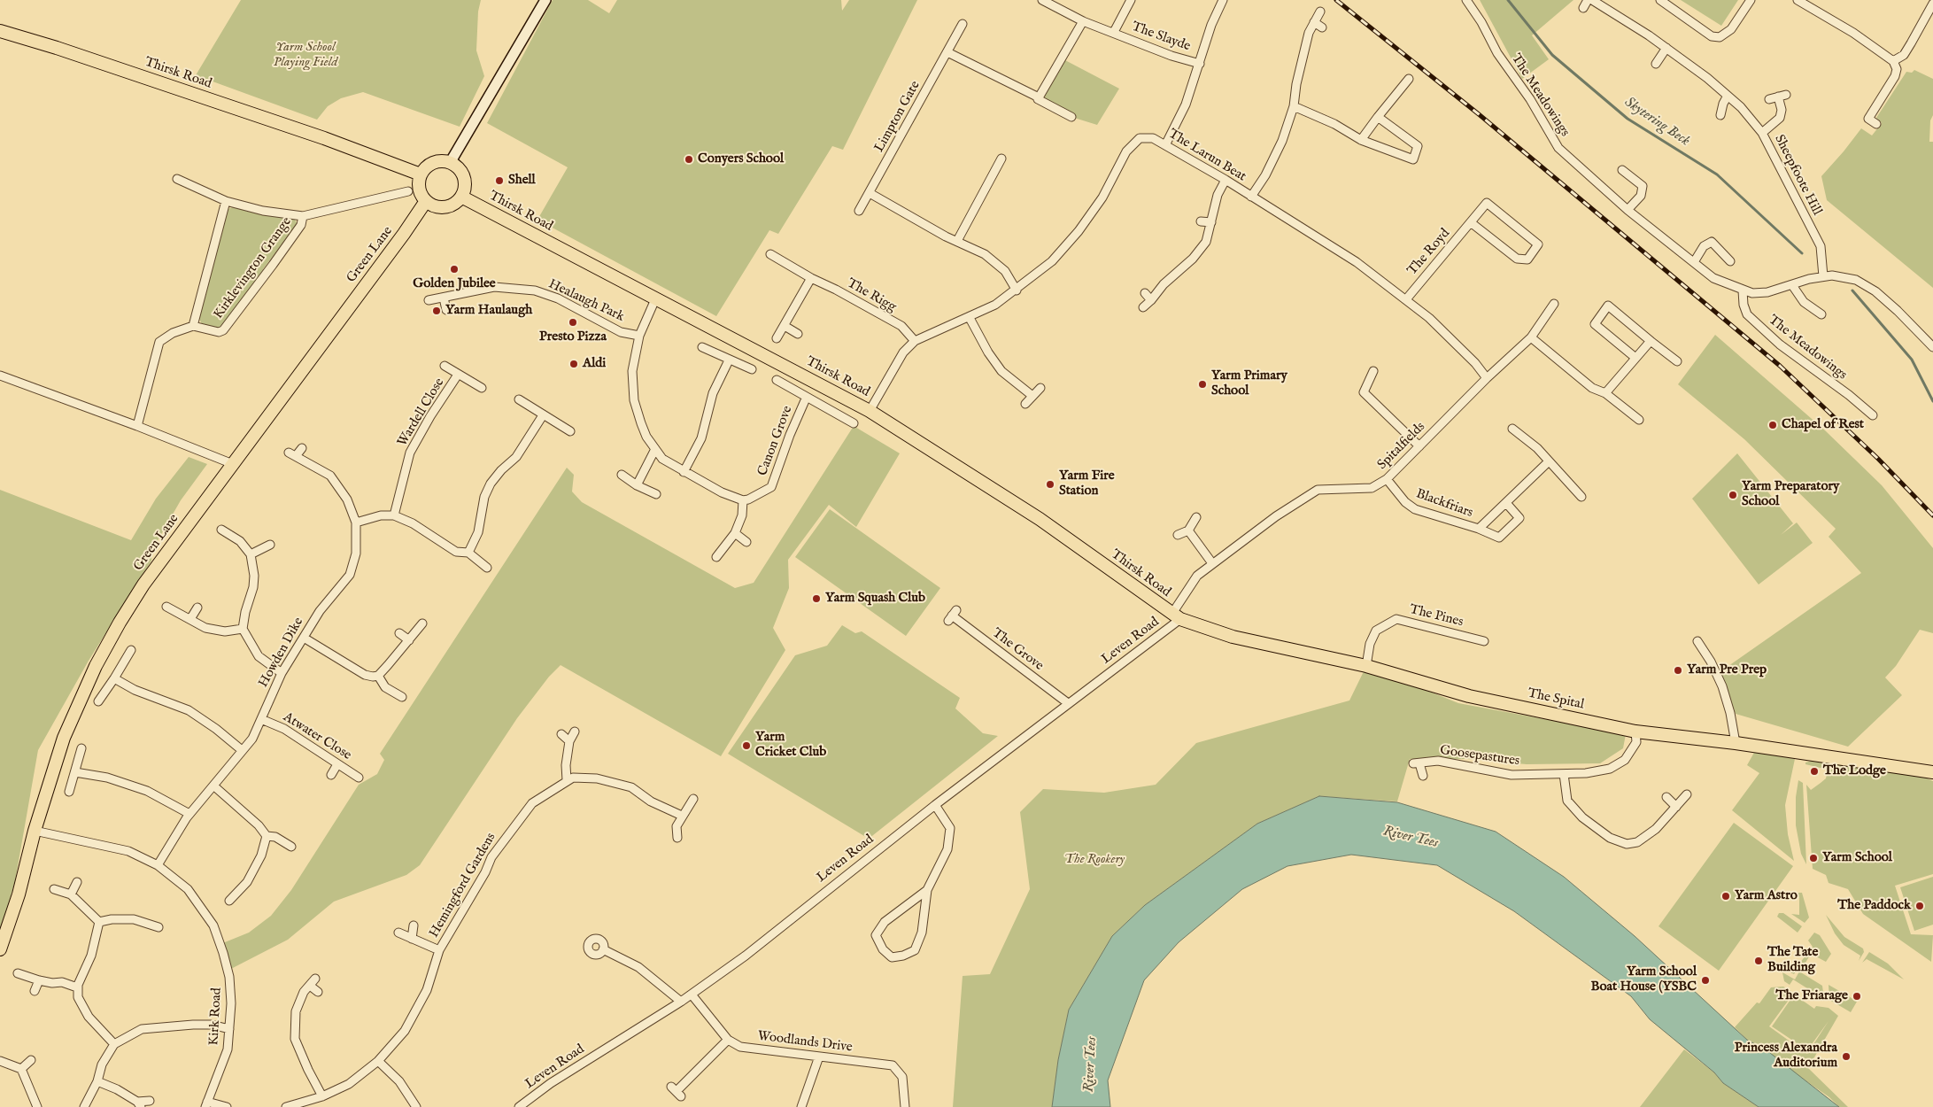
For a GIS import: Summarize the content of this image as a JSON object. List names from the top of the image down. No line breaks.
{"streets":{"main road":["Thirsk Road","Green Lane","The Spital"],"street":["The Slayde","The Meadowings","Limpton Gate","The Larun Beat","Sheepfoote Hill","The Royd","Kirklevington Grange","The Rigg","Healaugh Park","Wardell Close","Canon Grove","Spitalfields","Blackfriars","The Pines","Leven Road","The Grove","Howden Dike","Atwater Close","Goosepastures","Hemingford Gardens","Kirk Road","Woodlands Drive"]},"crossings":[["The Slayde","The Larun Beat"],["Thirsk Road","The Larun Beat"],["Thirsk Road","Green Lane"],["Thirsk Road","Spitalfields"],["Thirsk Road","Leven Road"],["Thirsk Road","The Spital"],["The Meadowings","Sheepfoote Hill"],["The Larun Beat","The Royd"],["The Larun Beat","The Rigg"],["The Larun Beat","Spitalfields"],["Green Lane","Kirk Road"],["Spitalfields","Blackfriars"],["Spitalfields","Leven Road"],["Spitalfields","The Spital"],["The Pines","The Spital"],["Leven Road","The Grove"],["Leven Road","The Spital"],["Leven Road","Woodlands Drive"],["Howden Dike","Atwater Close"],["Howden Dike","Kirk Road"],["The Spital","Goosepastures"]],"water":["Skytering Beck","River Tees"],"parks":["Yarm School Playing Field","The Rookery"],"places":["Conyers School","Shell","Golden Jubilee","Yarm Haulaugh","Presto Pizza","Aldi","Yarm Primary School","Chapel of Rest","Yarm Fire Station","Yarm Preparatory School","Yarm Squash Club","Yarm Pre Prep","Yarm Cricket Club","The Lodge","Yarm School","Yarm Astro","The Paddock","The Tate Building","Yarm School Boat House (YSBC","The Friarage","Princess Alexandra Auditorium"]}
